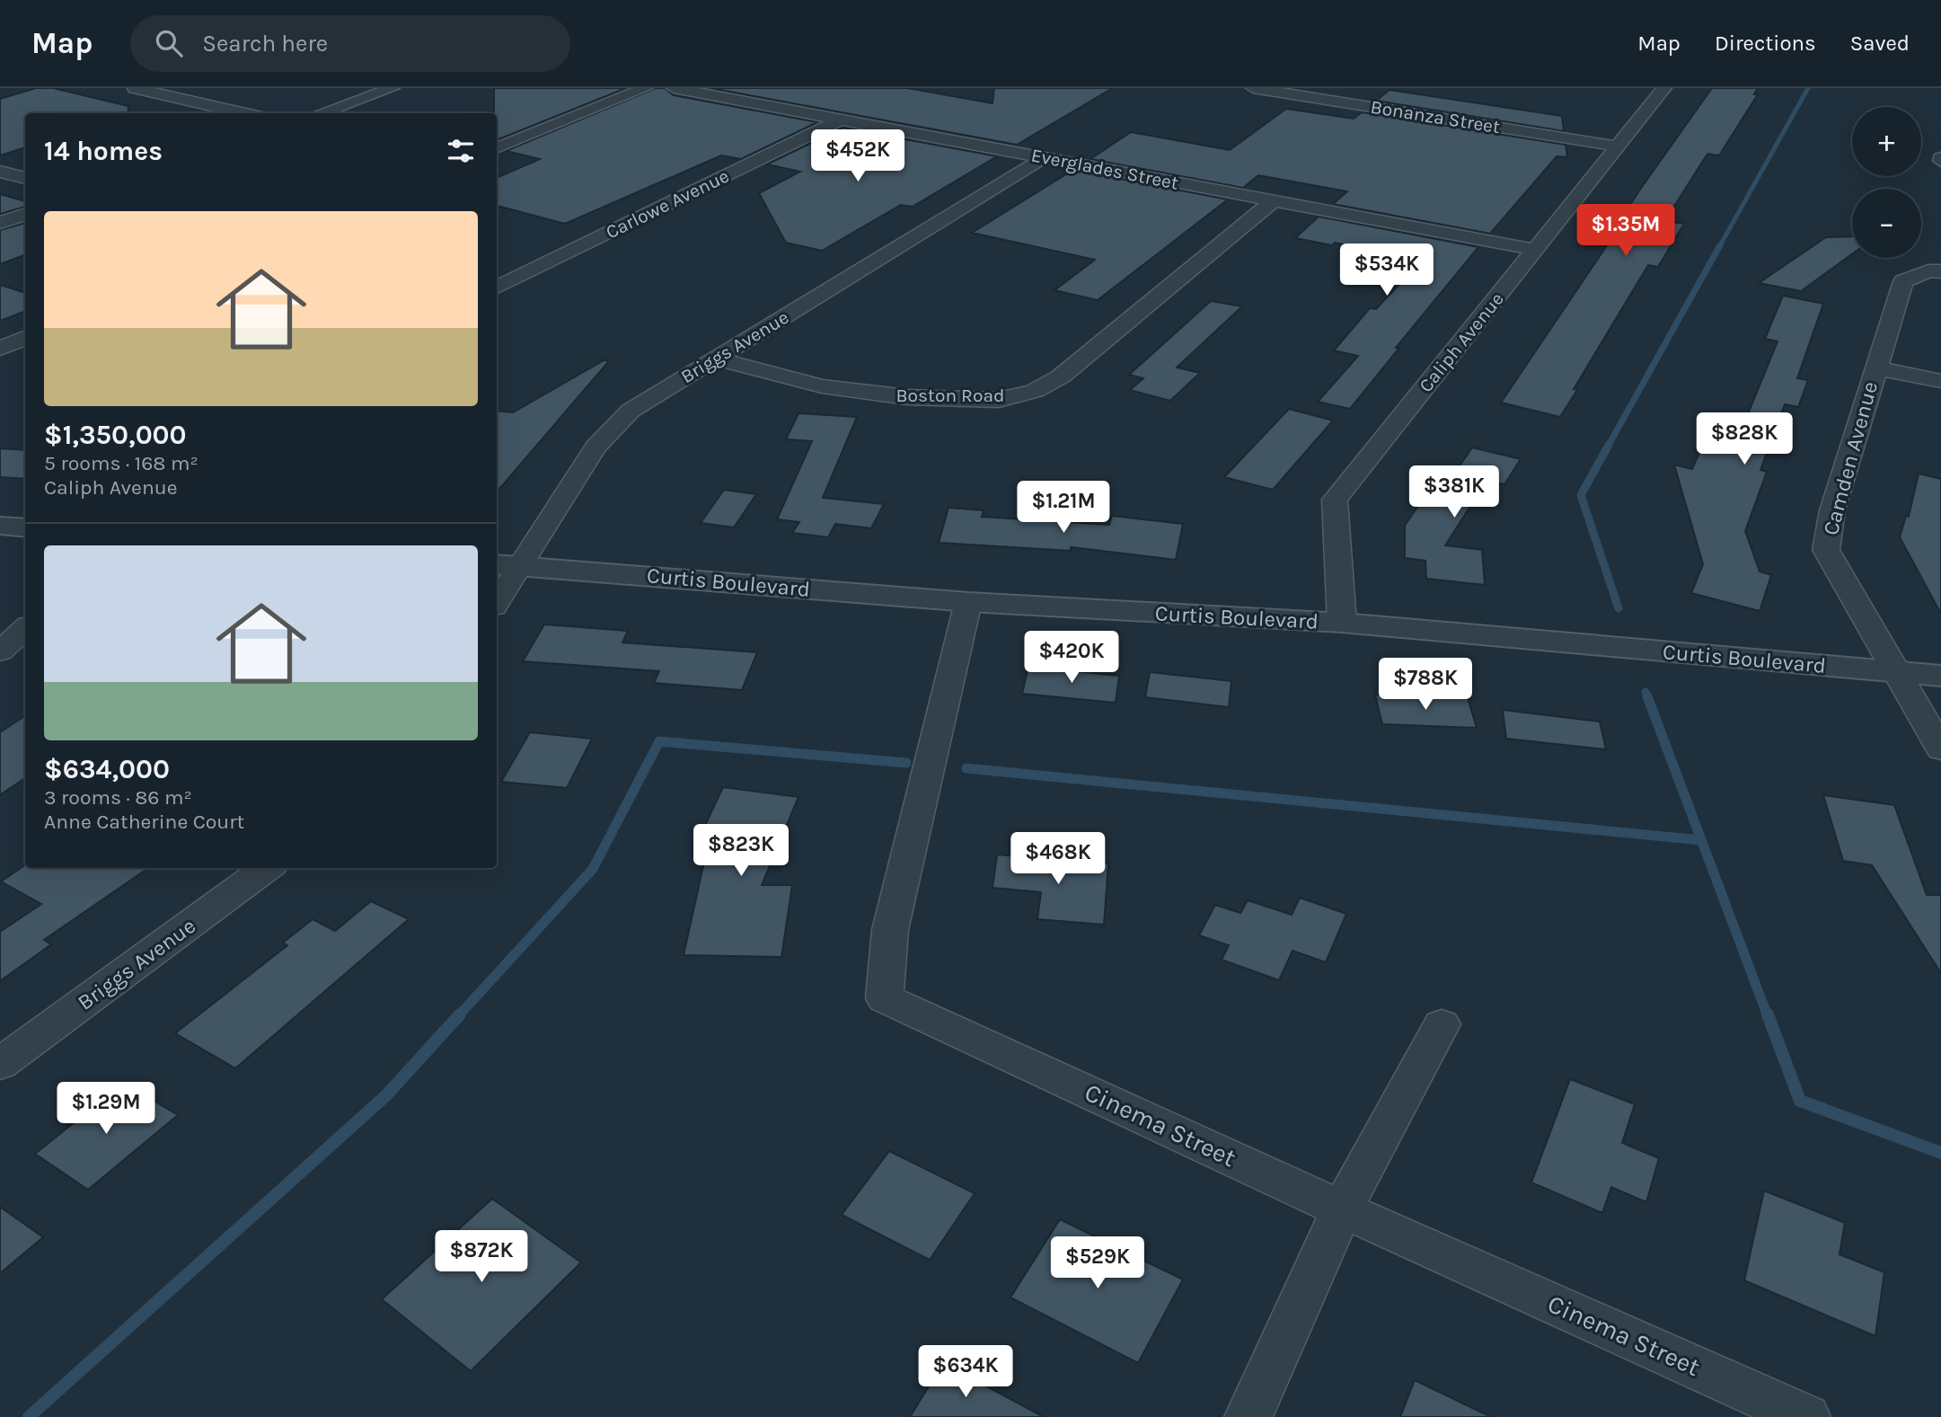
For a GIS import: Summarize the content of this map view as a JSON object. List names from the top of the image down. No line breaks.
{"streets":{"street":["Bonanza Street","Everglades Street","Carlowe Avenue","Caliph Avenue","Briggs Avenue","Boston Road","Camden Avenue","Curtis Boulevard","Cinema Street"]},"crossings":[["Bonanza Street","Caliph Avenue"],["Everglades Street","Carlowe Avenue"],["Everglades Street","Caliph Avenue"],["Everglades Street","Briggs Avenue"],["Everglades Street","Boston Road"],["Caliph Avenue","Curtis Boulevard"],["Briggs Avenue","Boston Road"],["Briggs Avenue","Curtis Boulevard"],["Camden Avenue","Curtis Boulevard"],["Curtis Boulevard","Cinema Street"]],"page":{"header":"Map","search":"Search here","nav":["Map","Directions","Saved"],"map_buttons":["+","−"],"heading":"14 homes","price":["$452K","$1.35M","$534K","$828K","$381K","$1.21M","$420K","$788K","$823K","$468K","$1.29M","$872K","$529K","$634K"],"list":[{"name":"$1,350,000","note":"5 rooms · 168 m² · Caliph Avenue"},{"name":"$634,000","note":"3 rooms · 86 m² · Anne Catherine Court"}]}}
